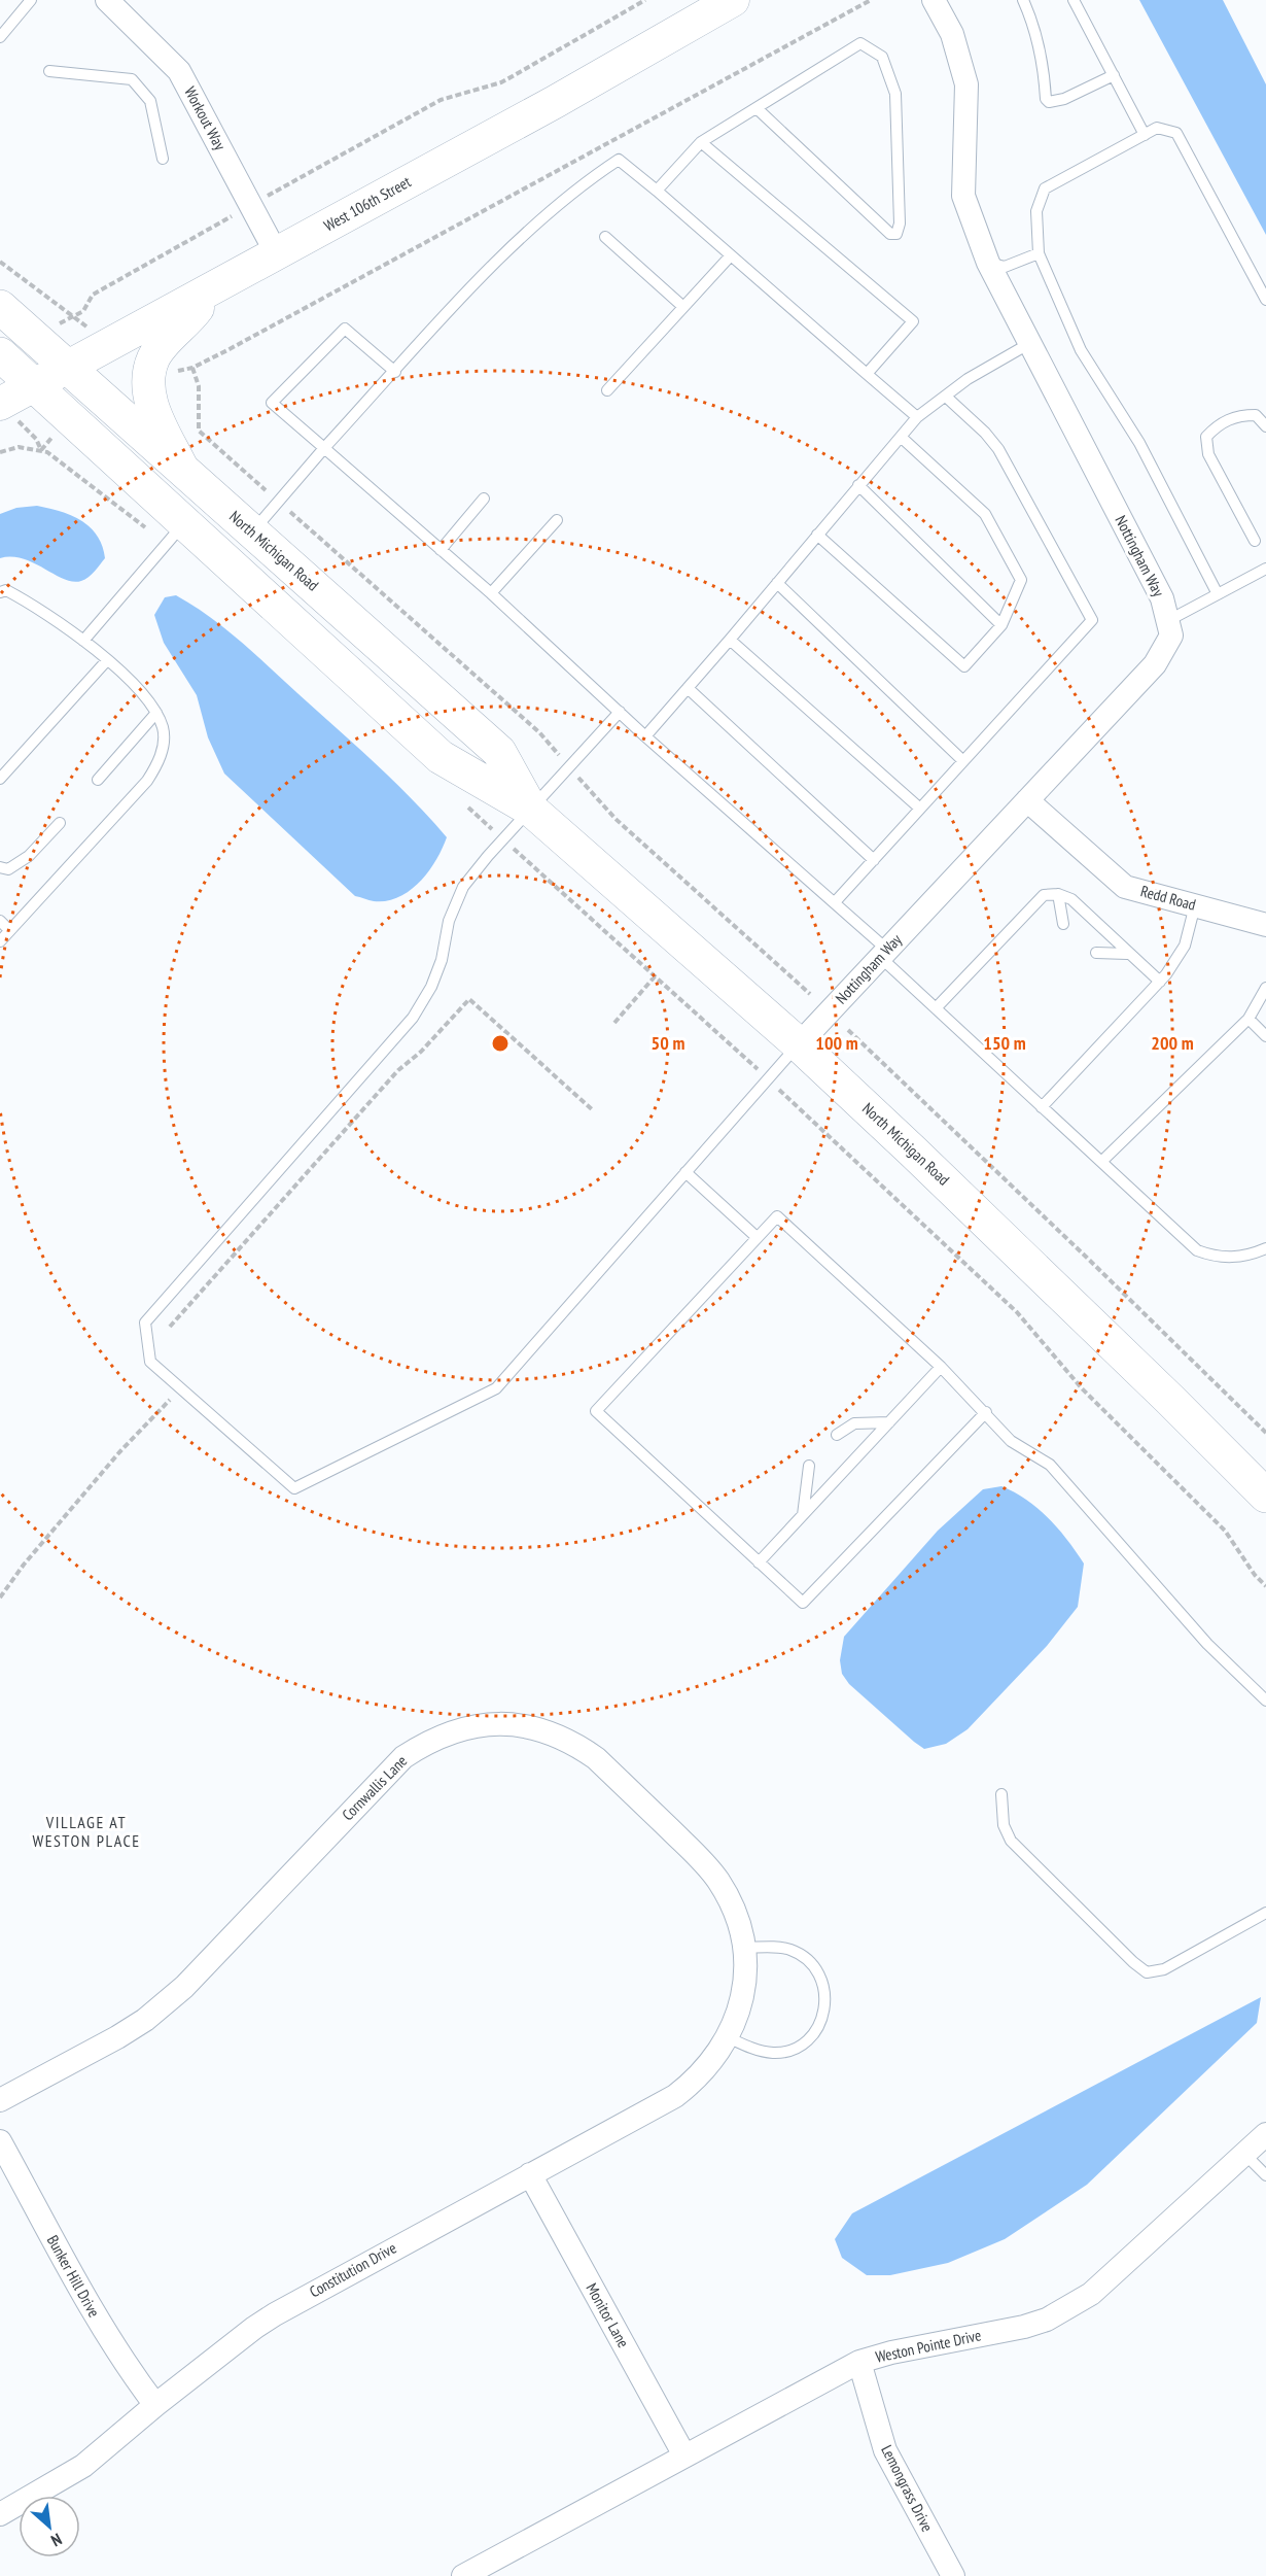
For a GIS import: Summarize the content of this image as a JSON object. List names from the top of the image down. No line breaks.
{"streets":{"main road":["North Michigan Road"],"street":["Workout Way","West 106th Street","Nottingham Way","Redd Road","Cornwallis Lane","Constitution Drive","Bunker Hill Drive","Monitor Lane","Weston Pointe Drive","Lemongrass Drive"]},"crossings":[["Workout Way","West 106th Street"],["West 106th Street","North Michigan Road"],["North Michigan Road","Nottingham Way"],["Nottingham Way","Redd Road"],["Cornwallis Lane","Constitution Drive"],["Constitution Drive","Bunker Hill Drive"],["Constitution Drive","Monitor Lane"],["Monitor Lane","Weston Pointe Drive"],["Weston Pointe Drive","Lemongrass Drive"]],"districts":["VILLAGE AT WESTON PLACE"],"north":"bottom right","rings":["50 m","100 m","150 m","200 m"]}
